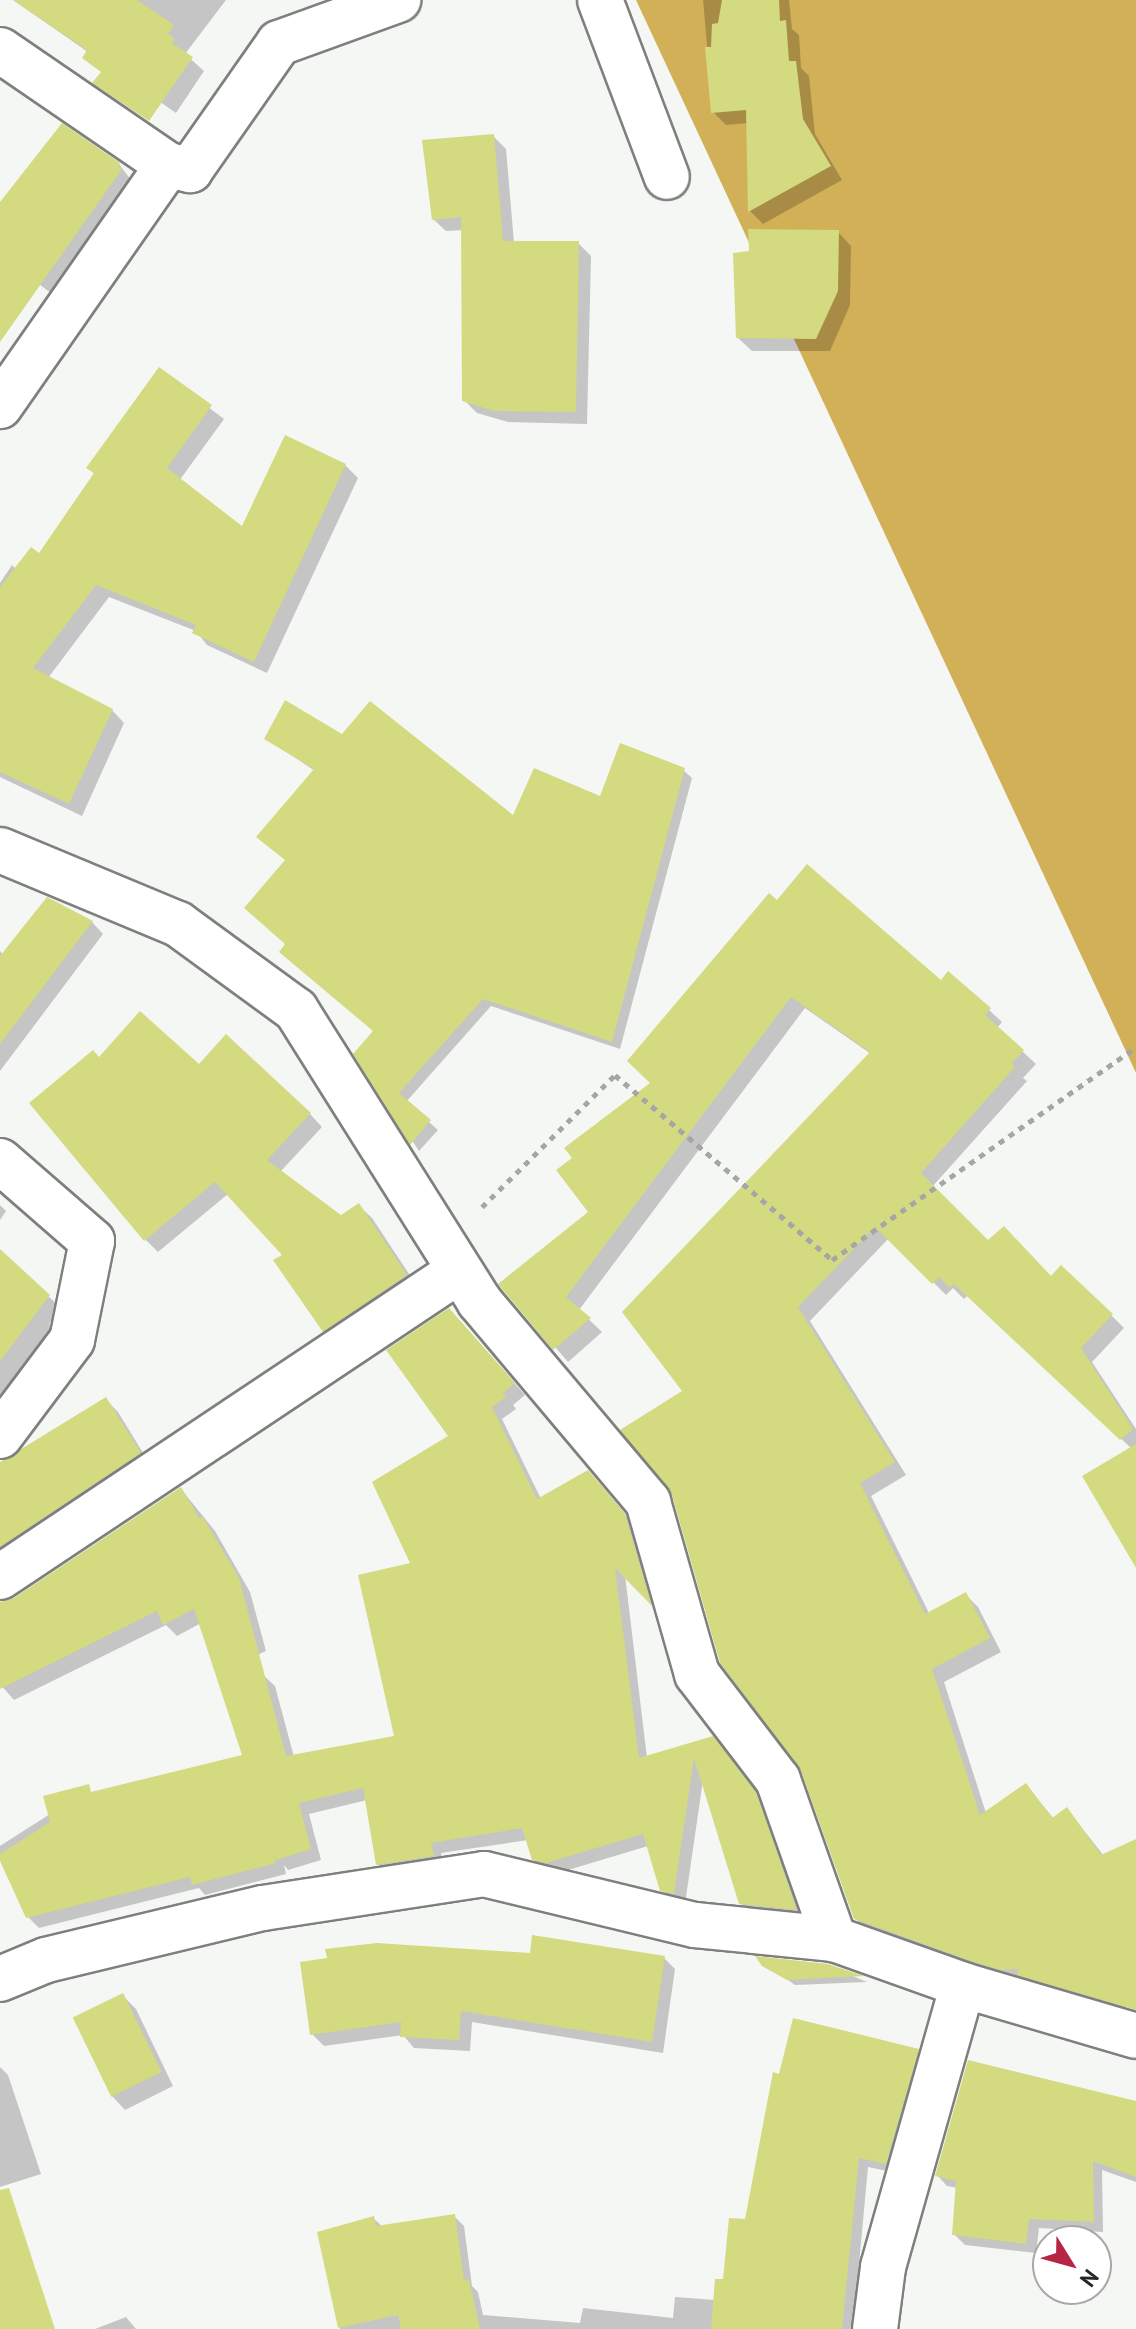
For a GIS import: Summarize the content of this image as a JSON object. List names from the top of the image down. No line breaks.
{"north":"bottom right"}
